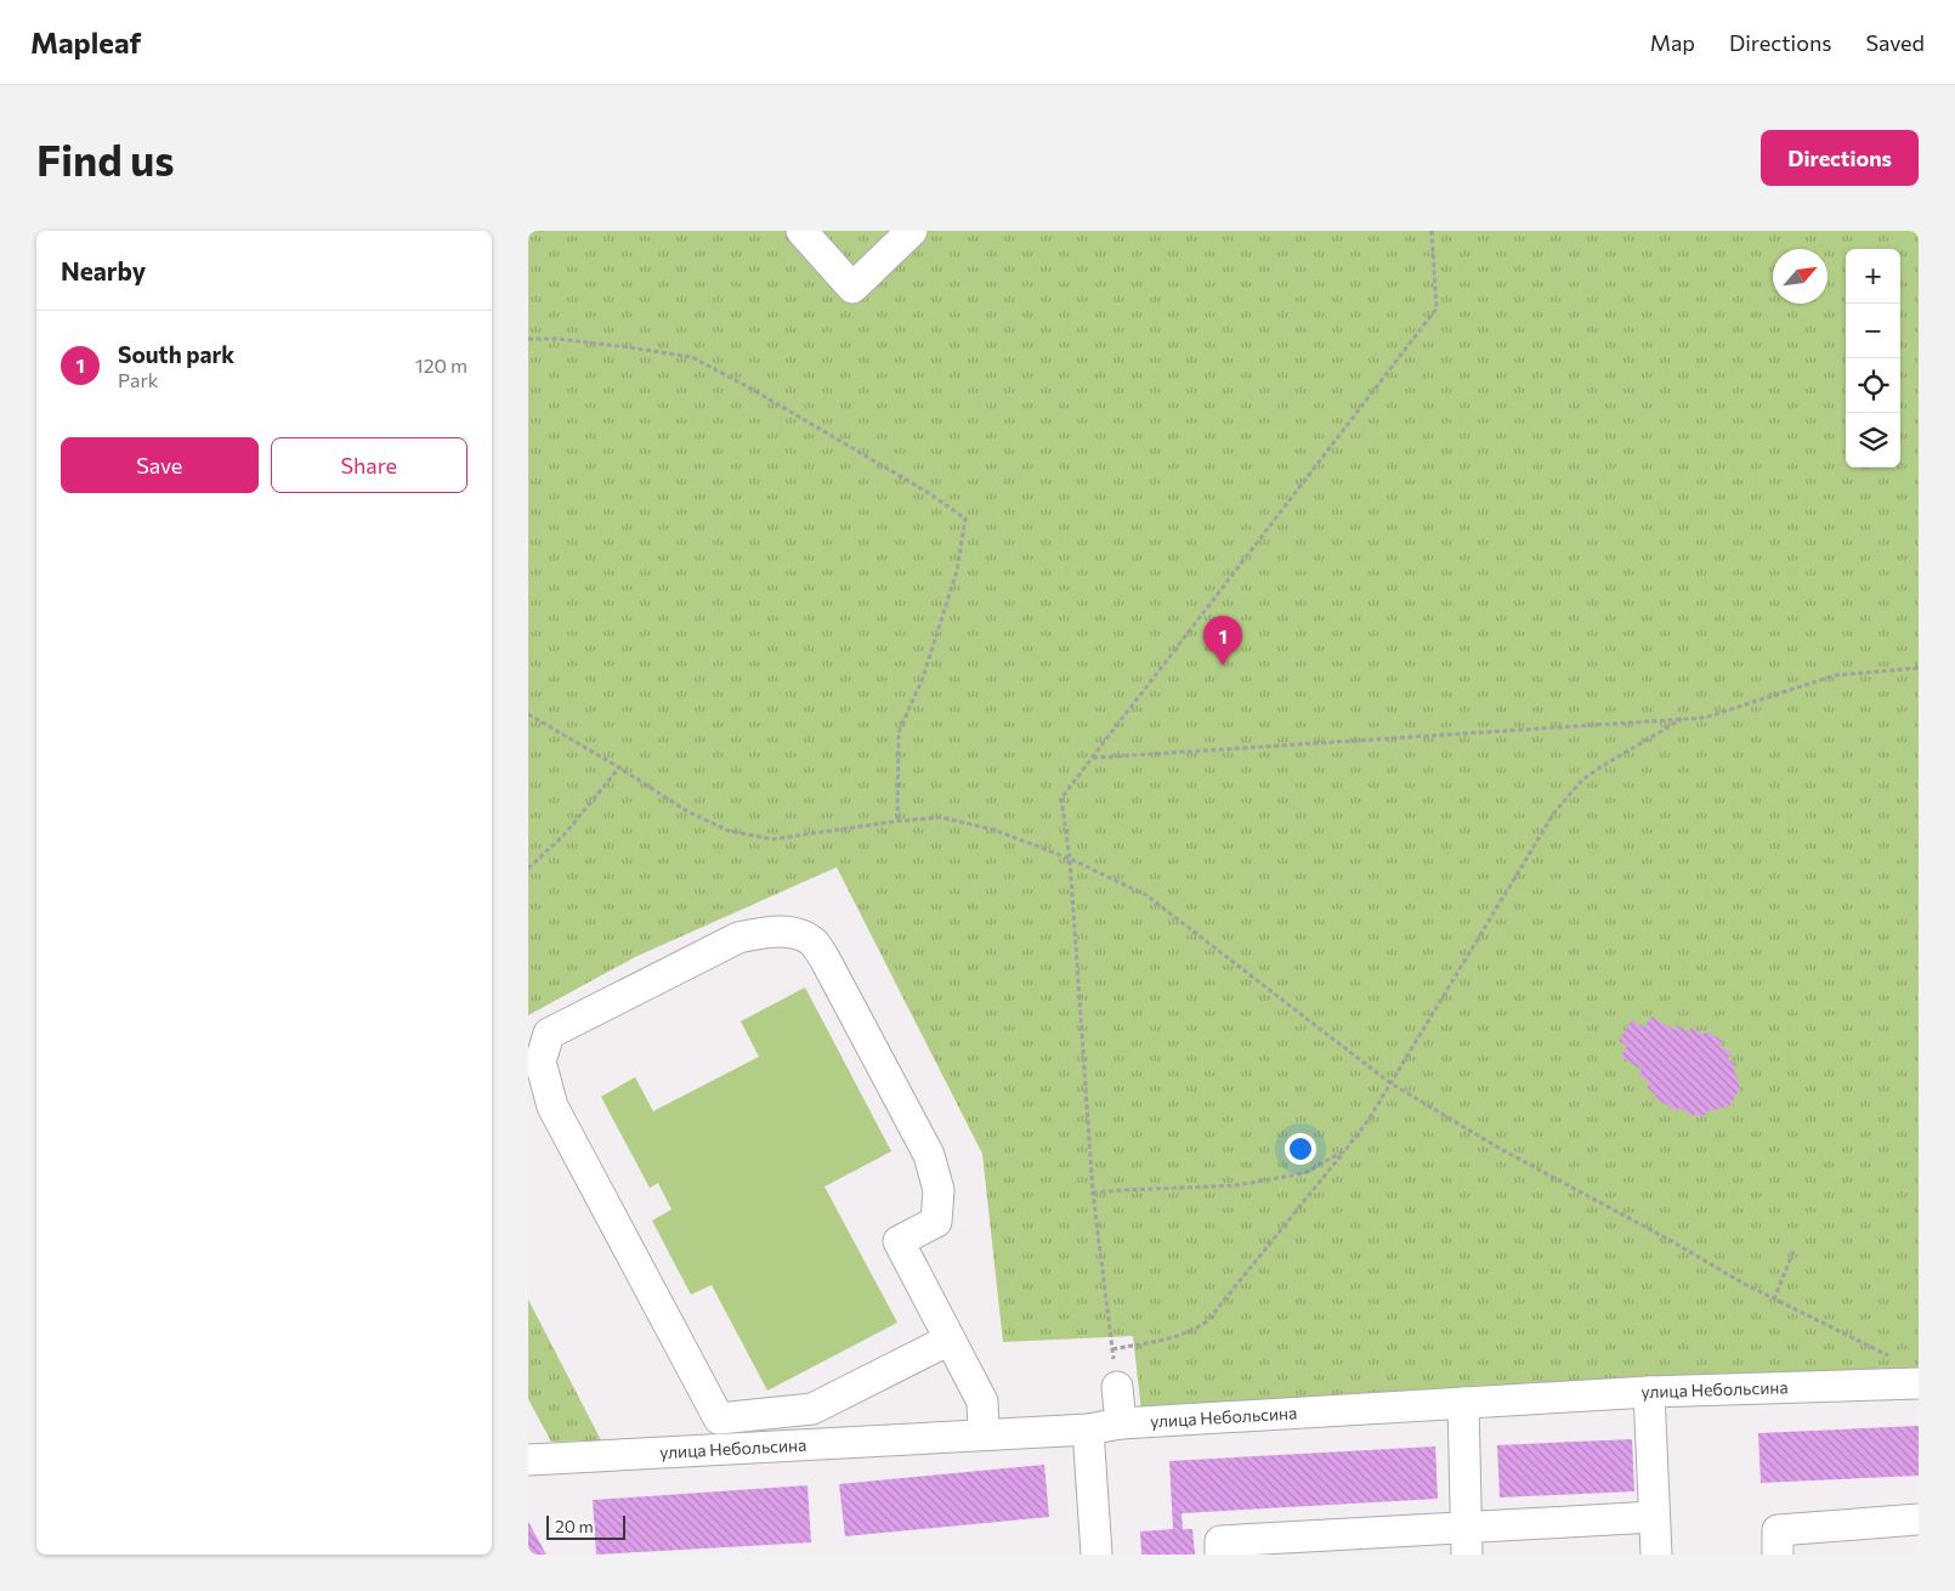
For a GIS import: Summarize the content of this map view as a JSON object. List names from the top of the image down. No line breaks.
{"streets":{"street":["улица Небольсина"]},"scale_bar":"20 m","north":"top right","page":{"header":"Mapleaf","nav":["Map","Directions","Saved"],"buttons":["Directions",["Save","Share"]],"title":"Find us","heading":"Nearby","map_buttons":["+","−"],"list":[{"mark":"1","name":"South park","note":"Park","value":"120 m"}],"pins":"1","scale":"20 m"}}
